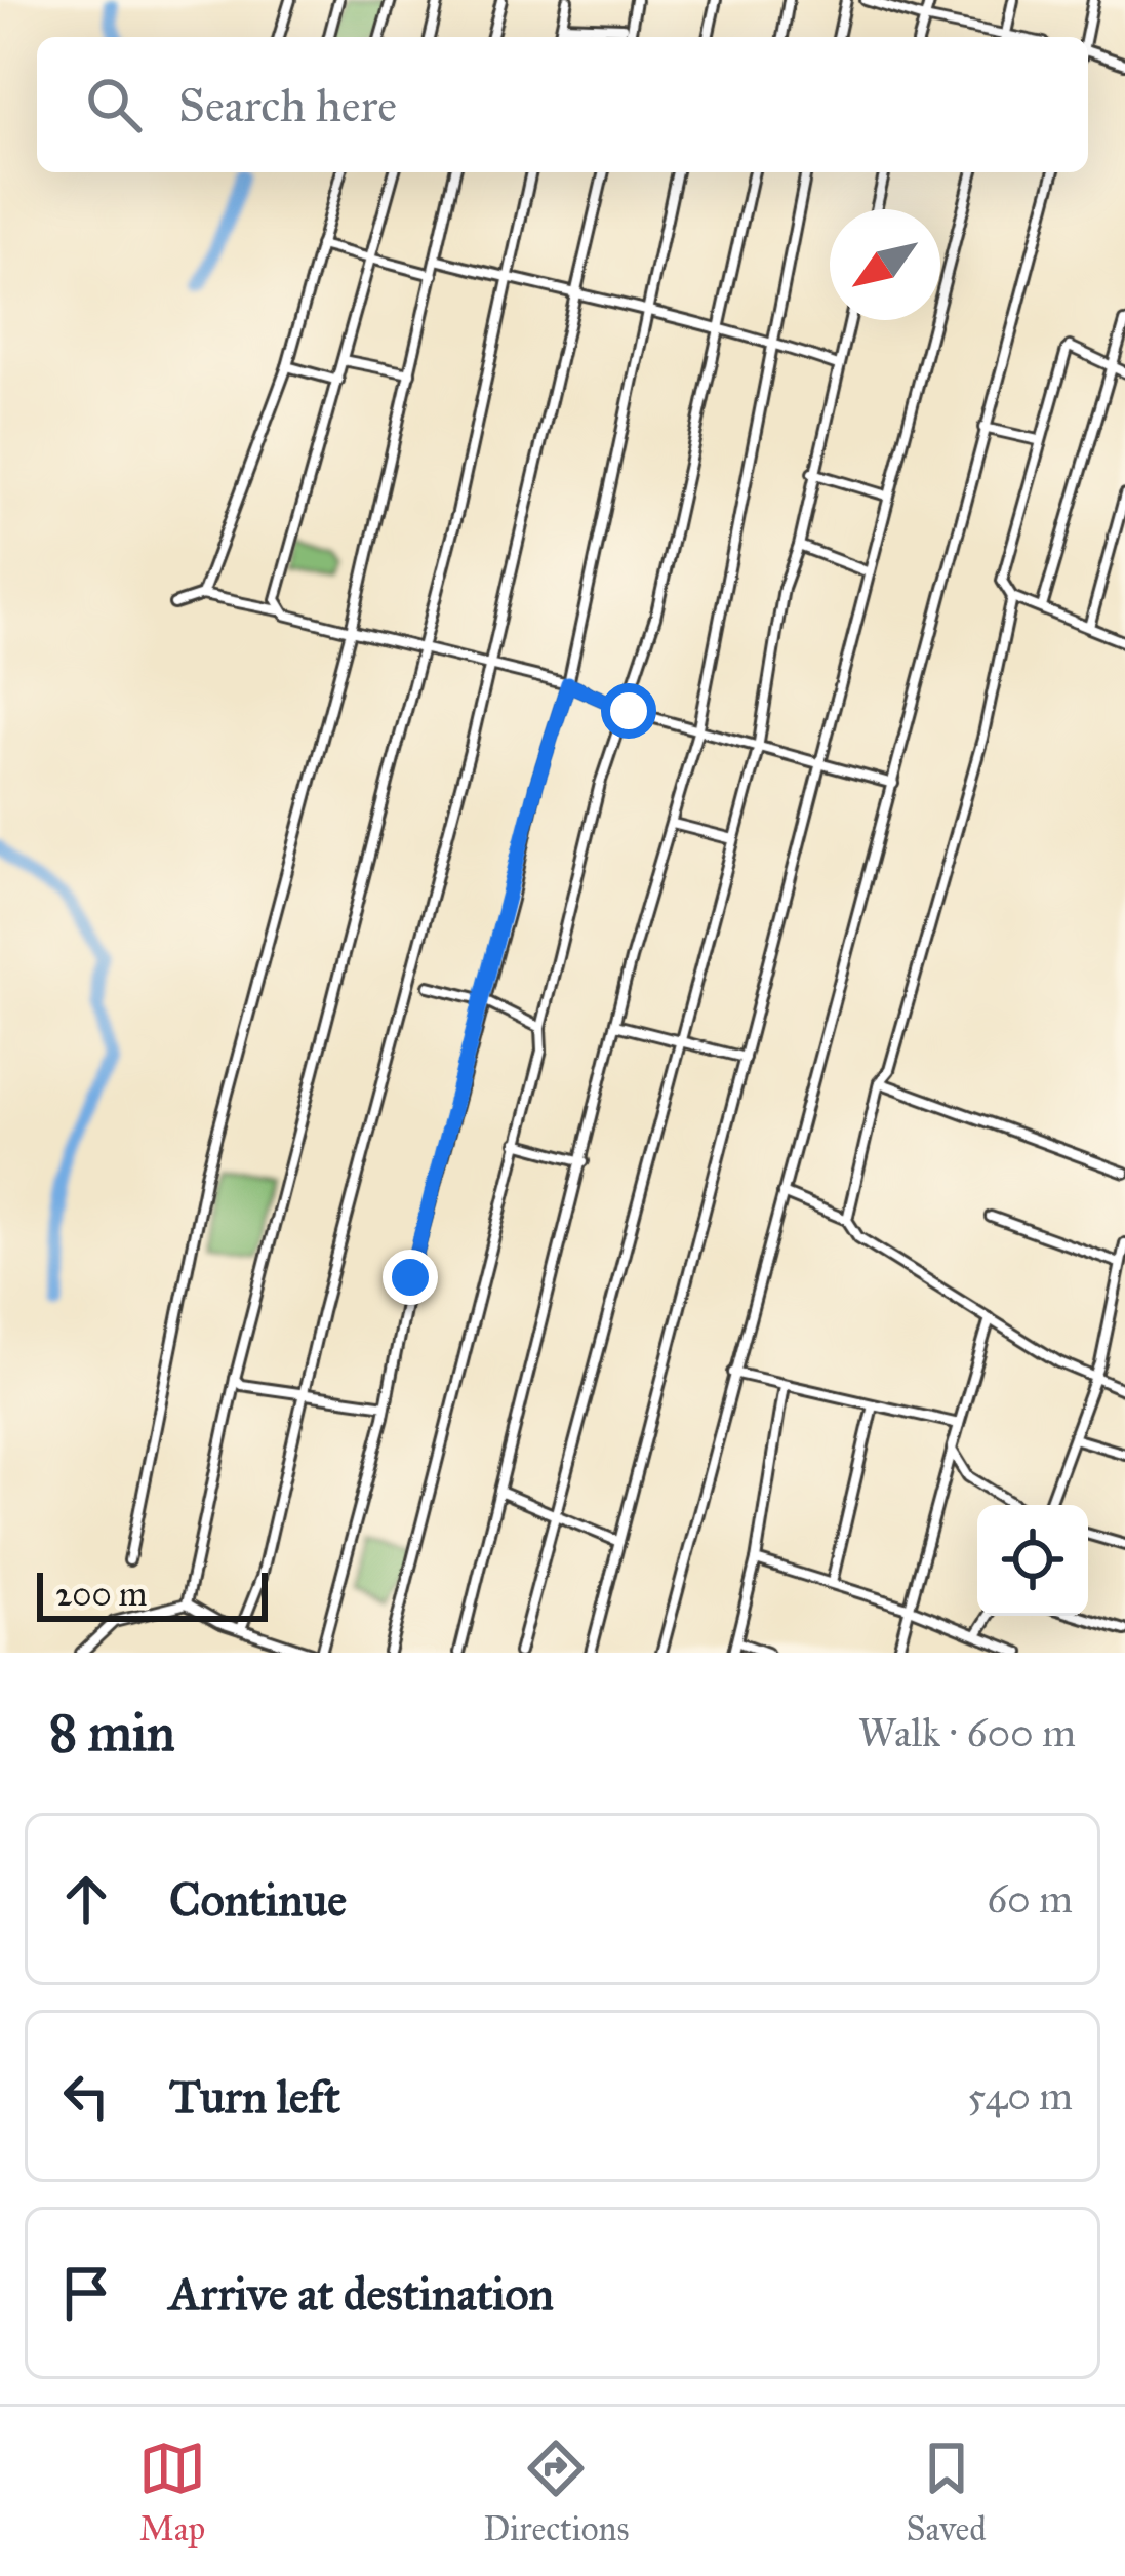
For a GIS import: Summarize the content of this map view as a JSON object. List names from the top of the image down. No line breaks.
{"scale_bar":"200 m","north":"bottom left","page":{"search":"Search here","scale":"200 m","heading":["8 min","Walk · 600 m"],"list":[["Continue","60 m"],["Turn left","540 m"],"Arrive at destination"],"nav":["Map","Directions","Saved"]}}
